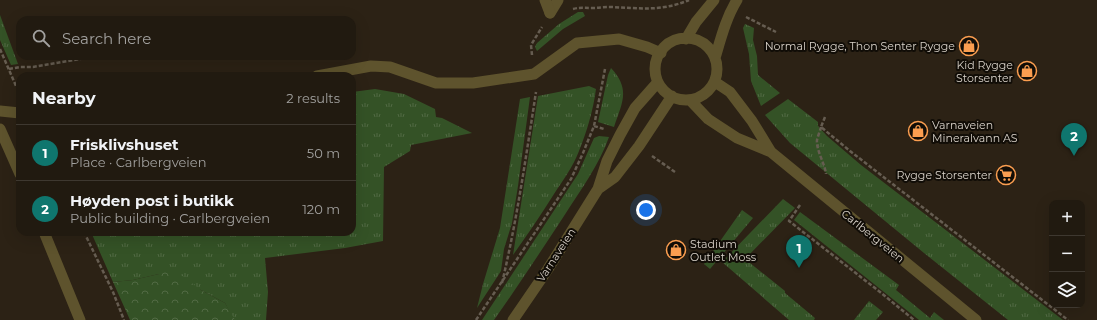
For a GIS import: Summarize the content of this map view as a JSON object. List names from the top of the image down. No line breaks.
{"streets":{"street":["Carlbergveien","Varnaveien"]},"crossings":[["Carlbergveien","Varnaveien"]],"places":{"shop":["Normal Rygge, Thon Senter Rygge","Kid Rygge Storsenter","Varnaveien Mineralvann AS","Stadium Outlet Moss"],"supermarket":["Rygge Storsenter"]},"page":{"search":"Search here","heading":["Nearby","2 results"],"pins":["2","1"],"list":[{"mark":"1","name":"Frisklivshuset","note":"Place · Carlbergveien","value":"50 m"},{"mark":"2","name":"Høyden post i butikk","note":"Public building · Carlbergveien","value":"120 m"}],"map_buttons":["+","−"]}}
